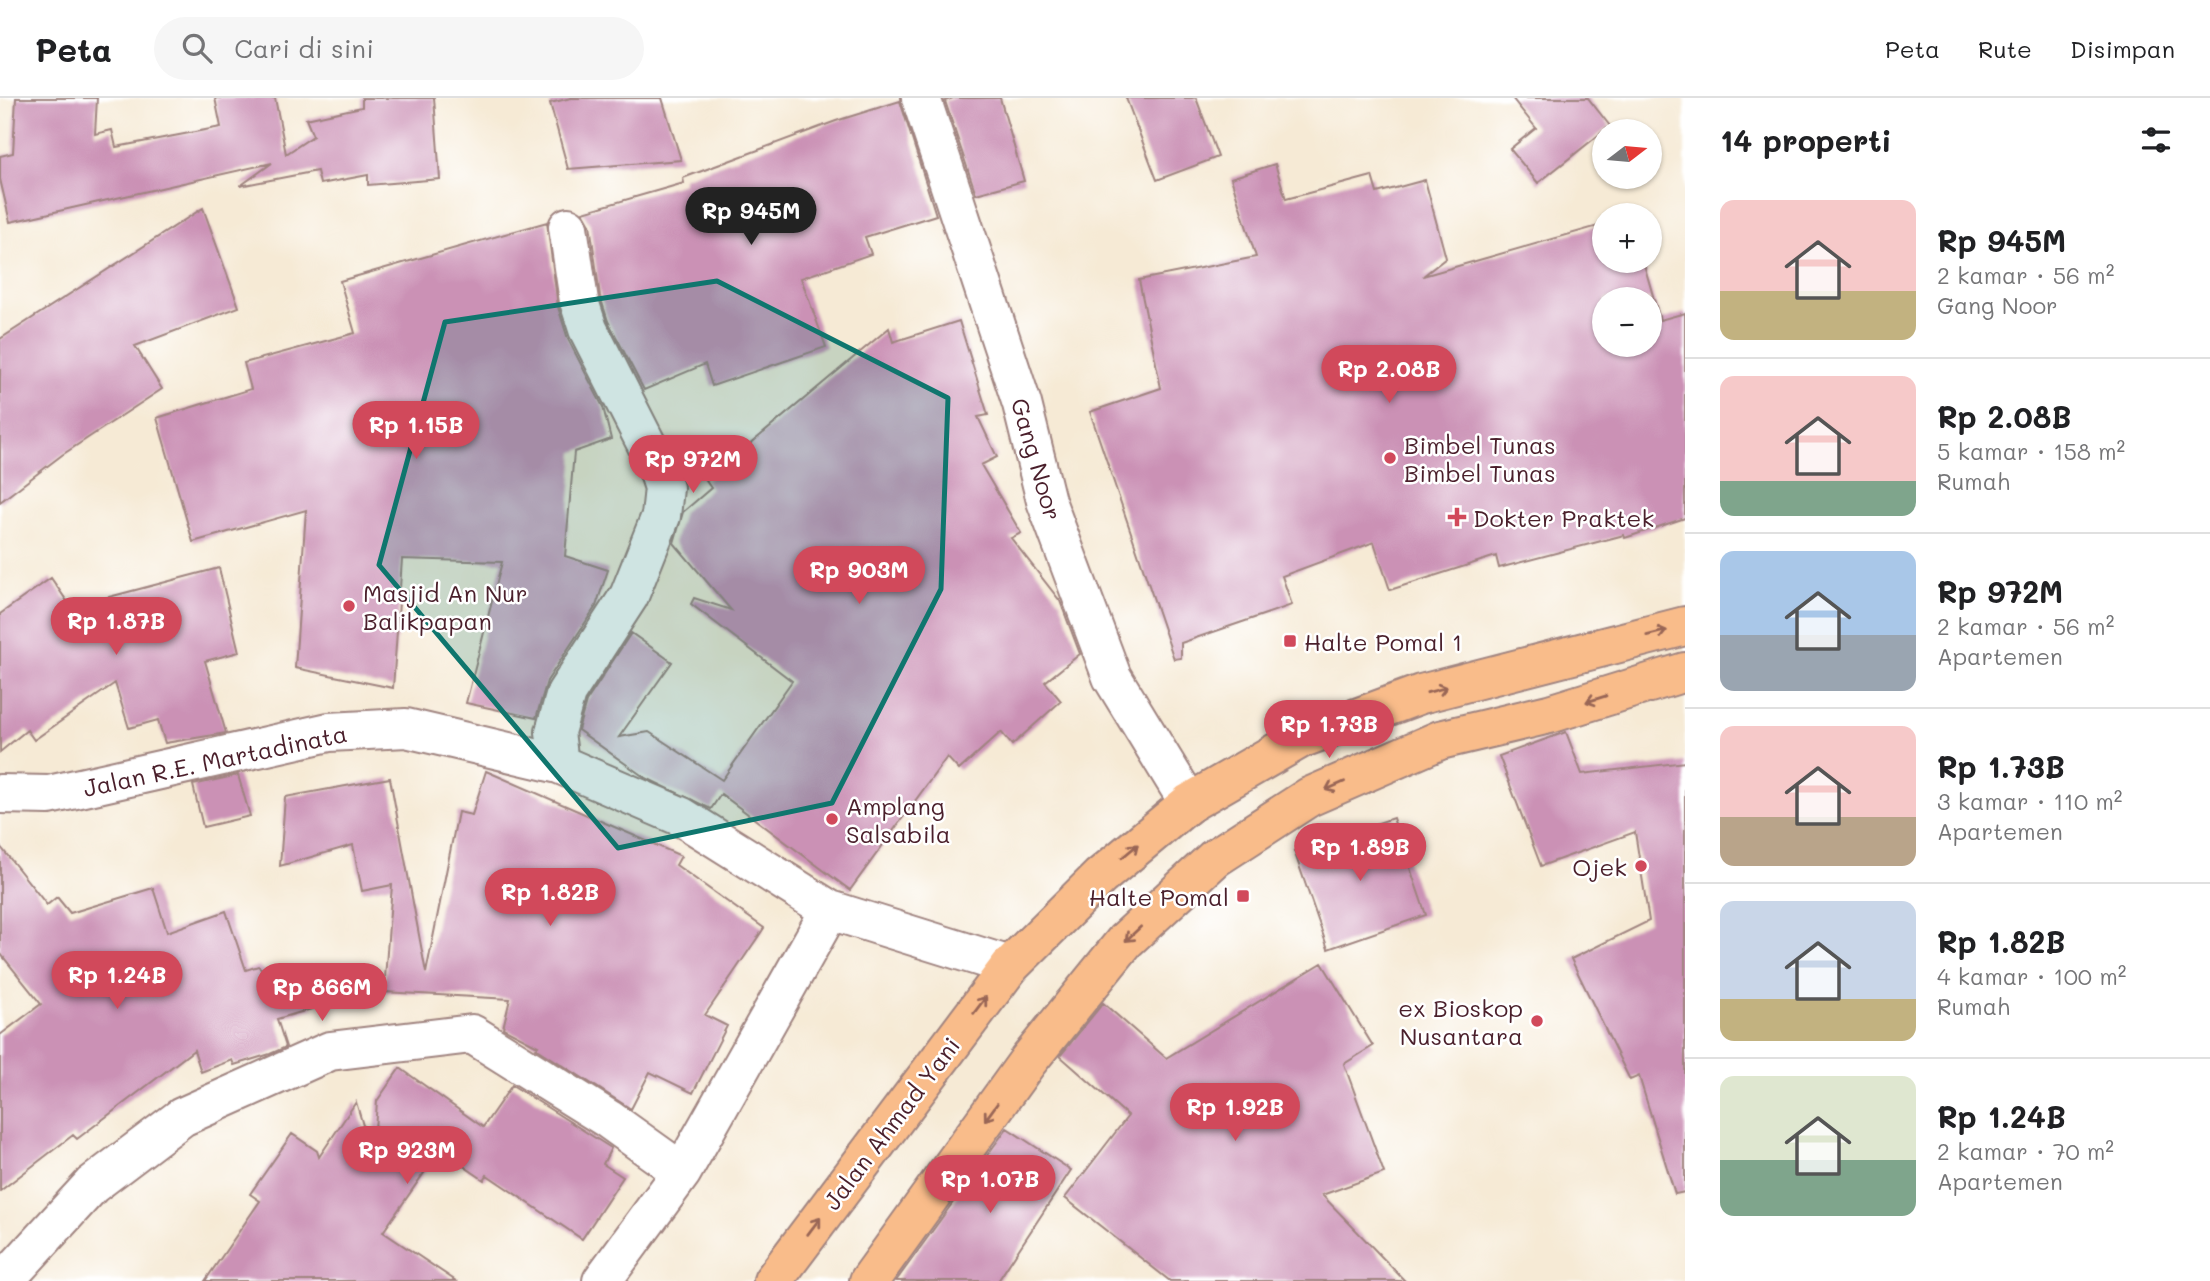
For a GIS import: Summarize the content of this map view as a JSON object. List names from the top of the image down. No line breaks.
{"streets":{"main road":["Jalan Ahmad Yani"],"street":["Gang Noor","Jalan R.E. Martadinata"]},"crossings":[["Gang Noor","Jalan Ahmad Yani"],["Jalan R.E. Martadinata","Jalan Ahmad Yani"]],"places":{"other":["Bimbel Tunas Bimbel Tunas","Masjid An Nur Balikpapan","Amplang Salsabila","Ojek","ex Bioskop Nusantara"],"health":["Dokter Praktek"],"transit":["Halte Pomal 1","Halte Pomal"]},"north":"right","page":{"header":"Peta","search":"Cari di sini","nav":["Peta","Rute","Disimpan"],"heading":"14 properti","map_buttons":["+","−"],"list":[{"name":"Rp 945M","note":"2 kamar · 56 m² · Gang Noor"},{"name":"Rp 2.08B","note":"5 kamar · 158 m² · Rumah"},{"name":"Rp 972M","note":"2 kamar · 56 m² · Apartemen"},{"name":"Rp 1.73B","note":"3 kamar · 110 m² · Apartemen"},{"name":"Rp 1.82B","note":"4 kamar · 100 m² · Rumah"},{"name":"Rp 1.24B","note":"2 kamar · 70 m² · Apartemen"}],"price":["Rp 945M","Rp 2.08B","Rp 1.15B","Rp 972M","Rp 903M","Rp 1.87B","Rp 1.73B","Rp 1.89B","Rp 1.82B","Rp 1.24B","Rp 866M","Rp 1.92B","Rp 923M","Rp 1.07B"]}}
